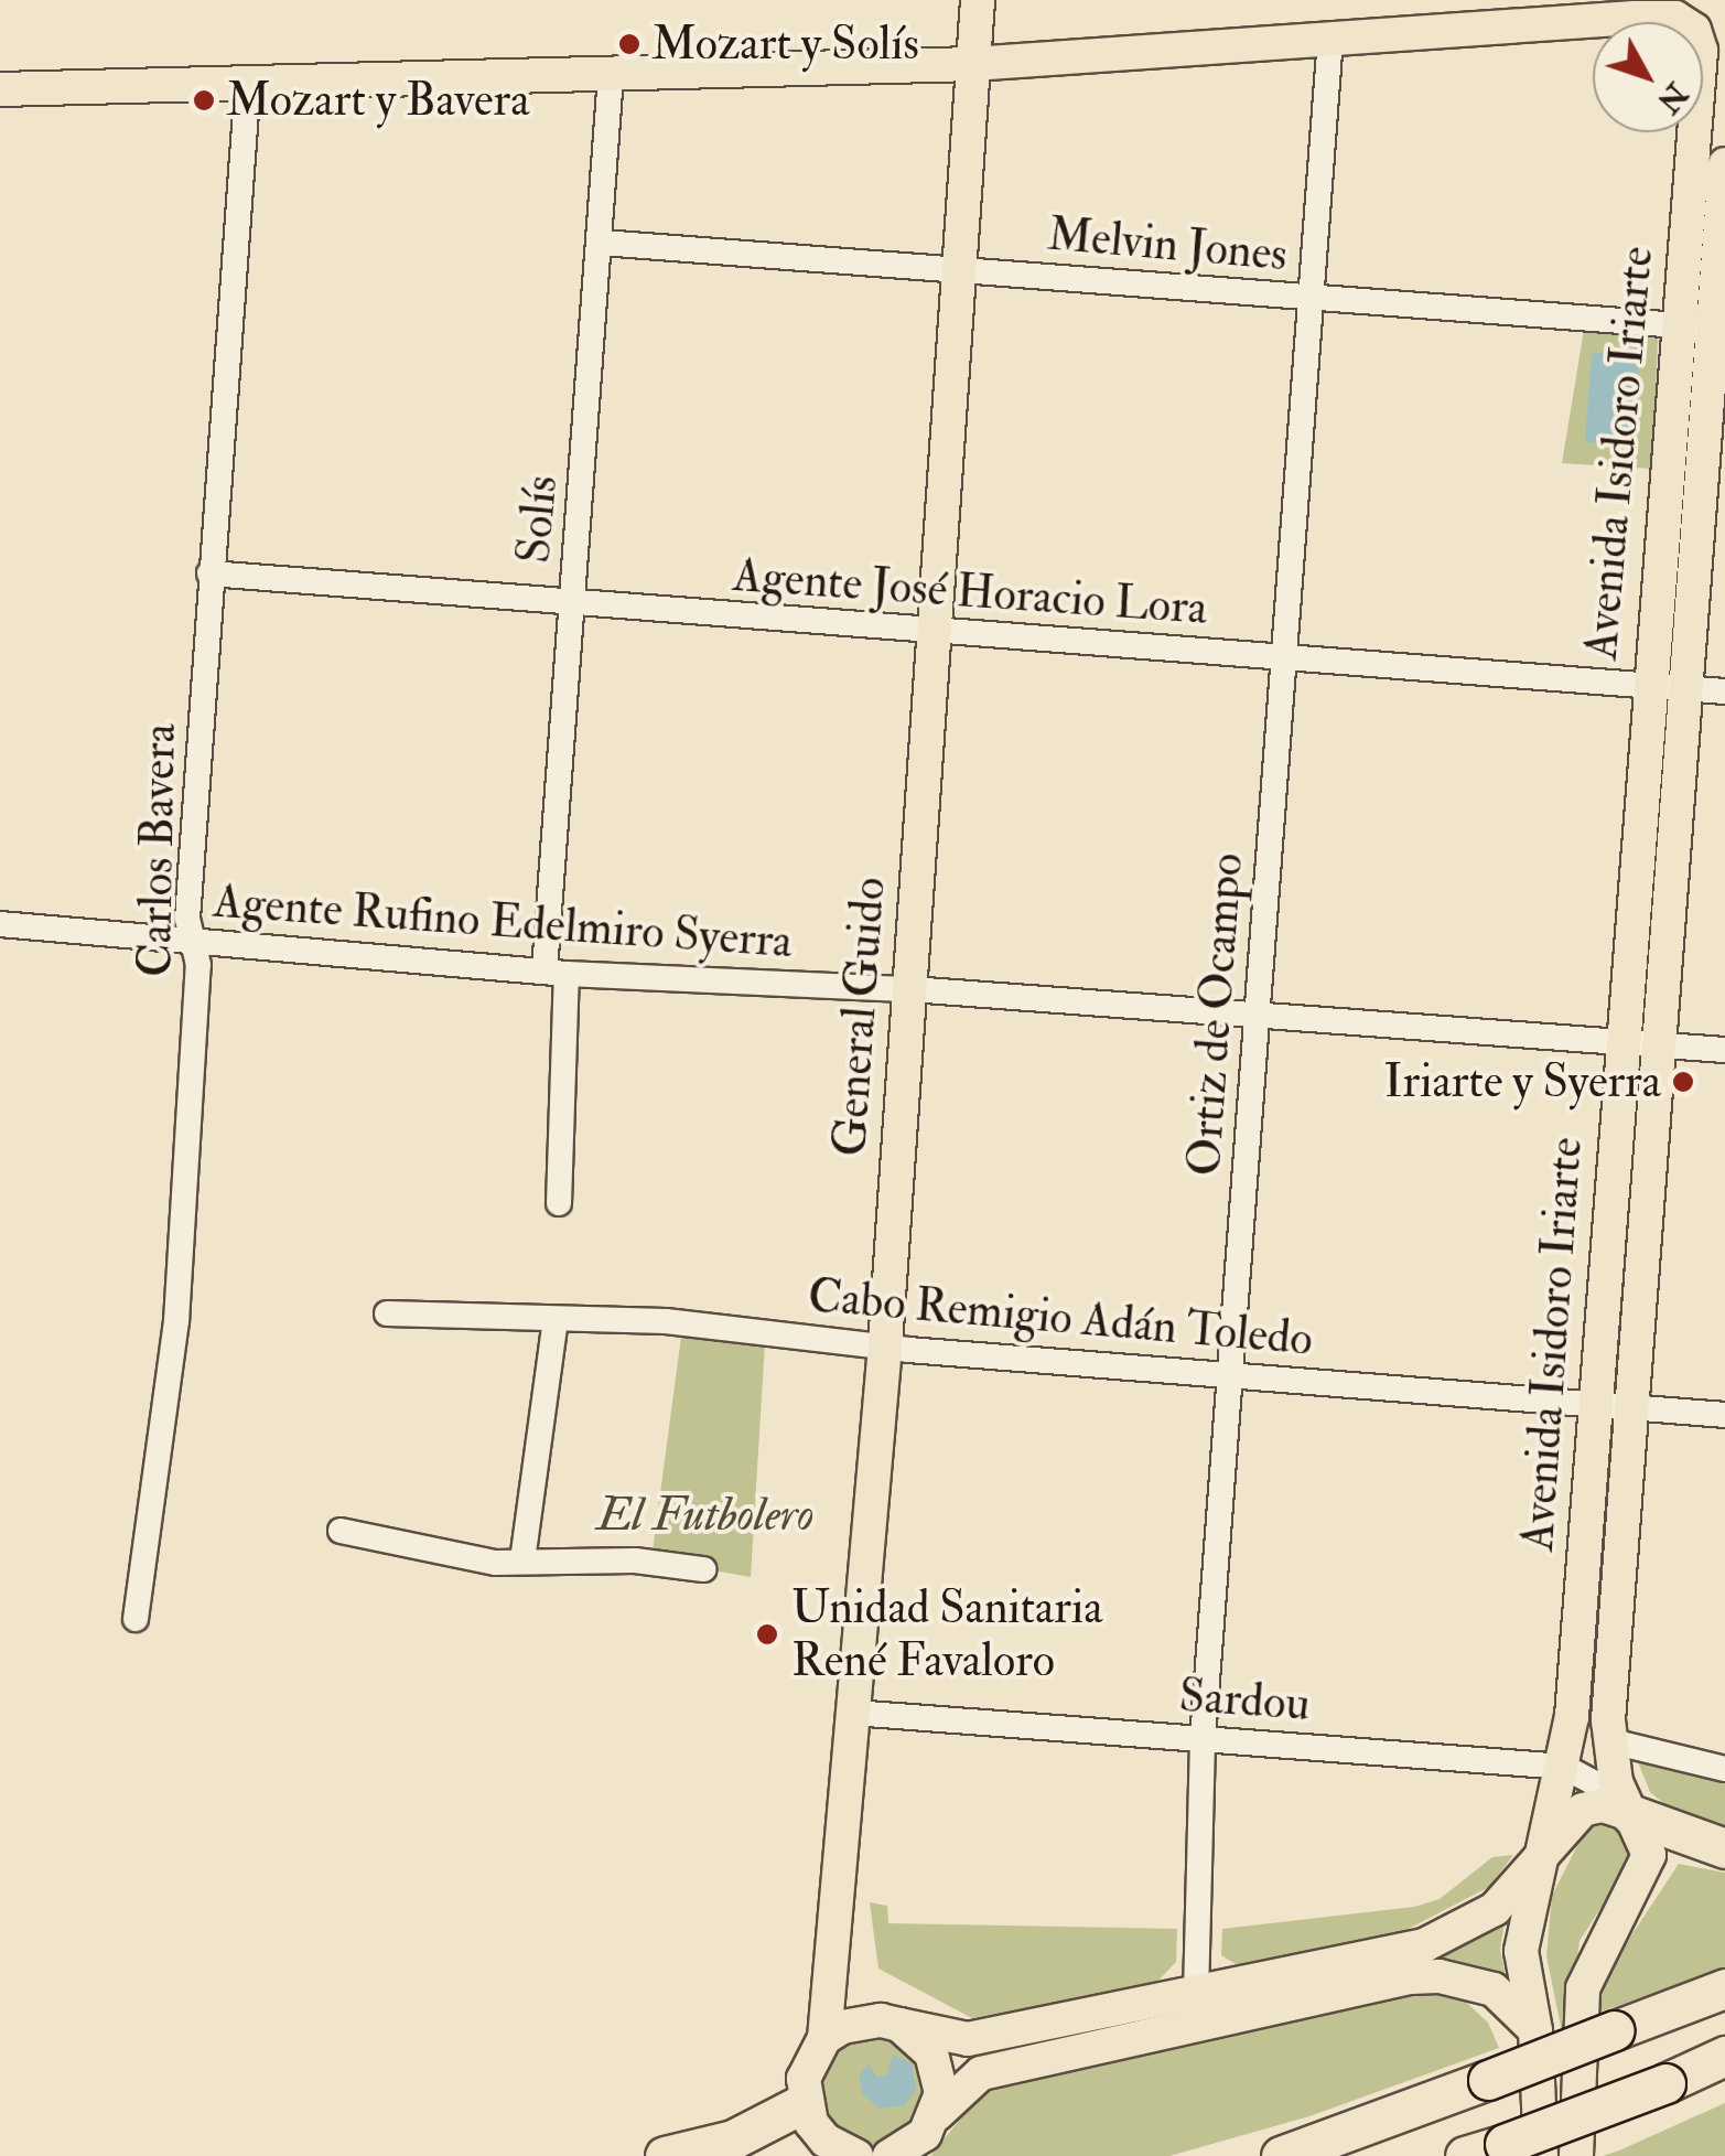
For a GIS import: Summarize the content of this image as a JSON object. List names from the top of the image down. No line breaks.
{"streets":{"main road":["Avenida Isidoro Iriarte","General Guido"],"street":["Melvin Jones","Solís","Agente José Horacio Lora","Carlos Bavera","Agente Rufino Edelmiro Syerra","Ortiz de Ocampo","Cabo Remigio Adán Toledo","Sardou"]},"crossings":[["Melvin Jones","Avenida Isidoro Iriarte"],["Melvin Jones","Solís"],["Melvin Jones","Ortiz de Ocampo"],["Melvin Jones","General Guido"],["Avenida Isidoro Iriarte","Agente José Horacio Lora"],["Avenida Isidoro Iriarte","Agente Rufino Edelmiro Syerra"],["Avenida Isidoro Iriarte","Cabo Remigio Adán Toledo"],["Avenida Isidoro Iriarte","Sardou"],["Solís","Agente José Horacio Lora"],["Solís","Agente Rufino Edelmiro Syerra"],["Agente José Horacio Lora","Carlos Bavera"],["Agente José Horacio Lora","Ortiz de Ocampo"],["Agente José Horacio Lora","General Guido"],["Carlos Bavera","Agente Rufino Edelmiro Syerra"],["Agente Rufino Edelmiro Syerra","Ortiz de Ocampo"],["Agente Rufino Edelmiro Syerra","General Guido"],["Ortiz de Ocampo","Cabo Remigio Adán Toledo"],["Ortiz de Ocampo","Sardou"],["General Guido","Cabo Remigio Adán Toledo"],["General Guido","Sardou"]],"parks":["El Futbolero"],"places":["Mozart y Solís","Mozart y Bavera","Iriarte y Syerra","Unidad Sanitaria René Favaloro"],"north":"bottom right"}
